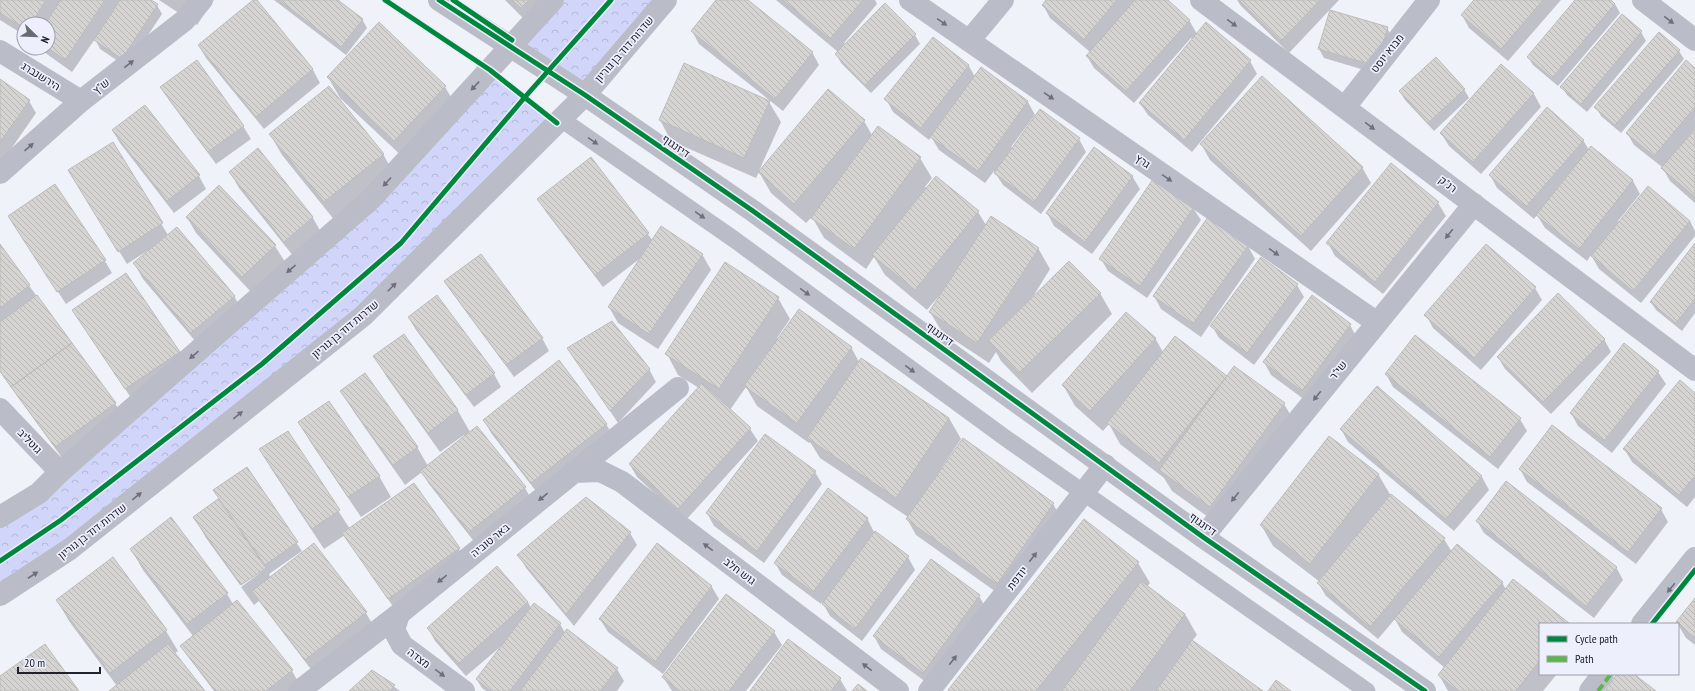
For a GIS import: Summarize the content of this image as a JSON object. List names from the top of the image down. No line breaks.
{"streets":{"street":["שדרות דוד בן גוריון","מבוא יוסט","הירשנברג","ש\"ץ","דיזנגוף","גרץ","רנ\"ק","שי\"ר","גוטליב","באר טוביה","גוש חלב","יודפת","מצדה"]},"crossings":[["שדרות דוד בן גוריון","דיזנגוף"],["מבוא יוסט","רנ\"ק"],["הירשנברג","ש\"ץ"],["דיזנגוף","שי\"ר"],["דיזנגוף","יודפת"],["גרץ","שי\"ר"],["רנ\"ק","שי\"ר"],["באר טוביה","גוש חלב"],["באר טוביה","מצדה"]],"one_way":["ש\"ץ","גרץ","רנ\"ק","שי\"ר","באר טוביה","גוש חלב","יודפת","מצדה"],"legend":["Cycle path","Path"],"scale_bar":"20 m","north":"bottom right"}
